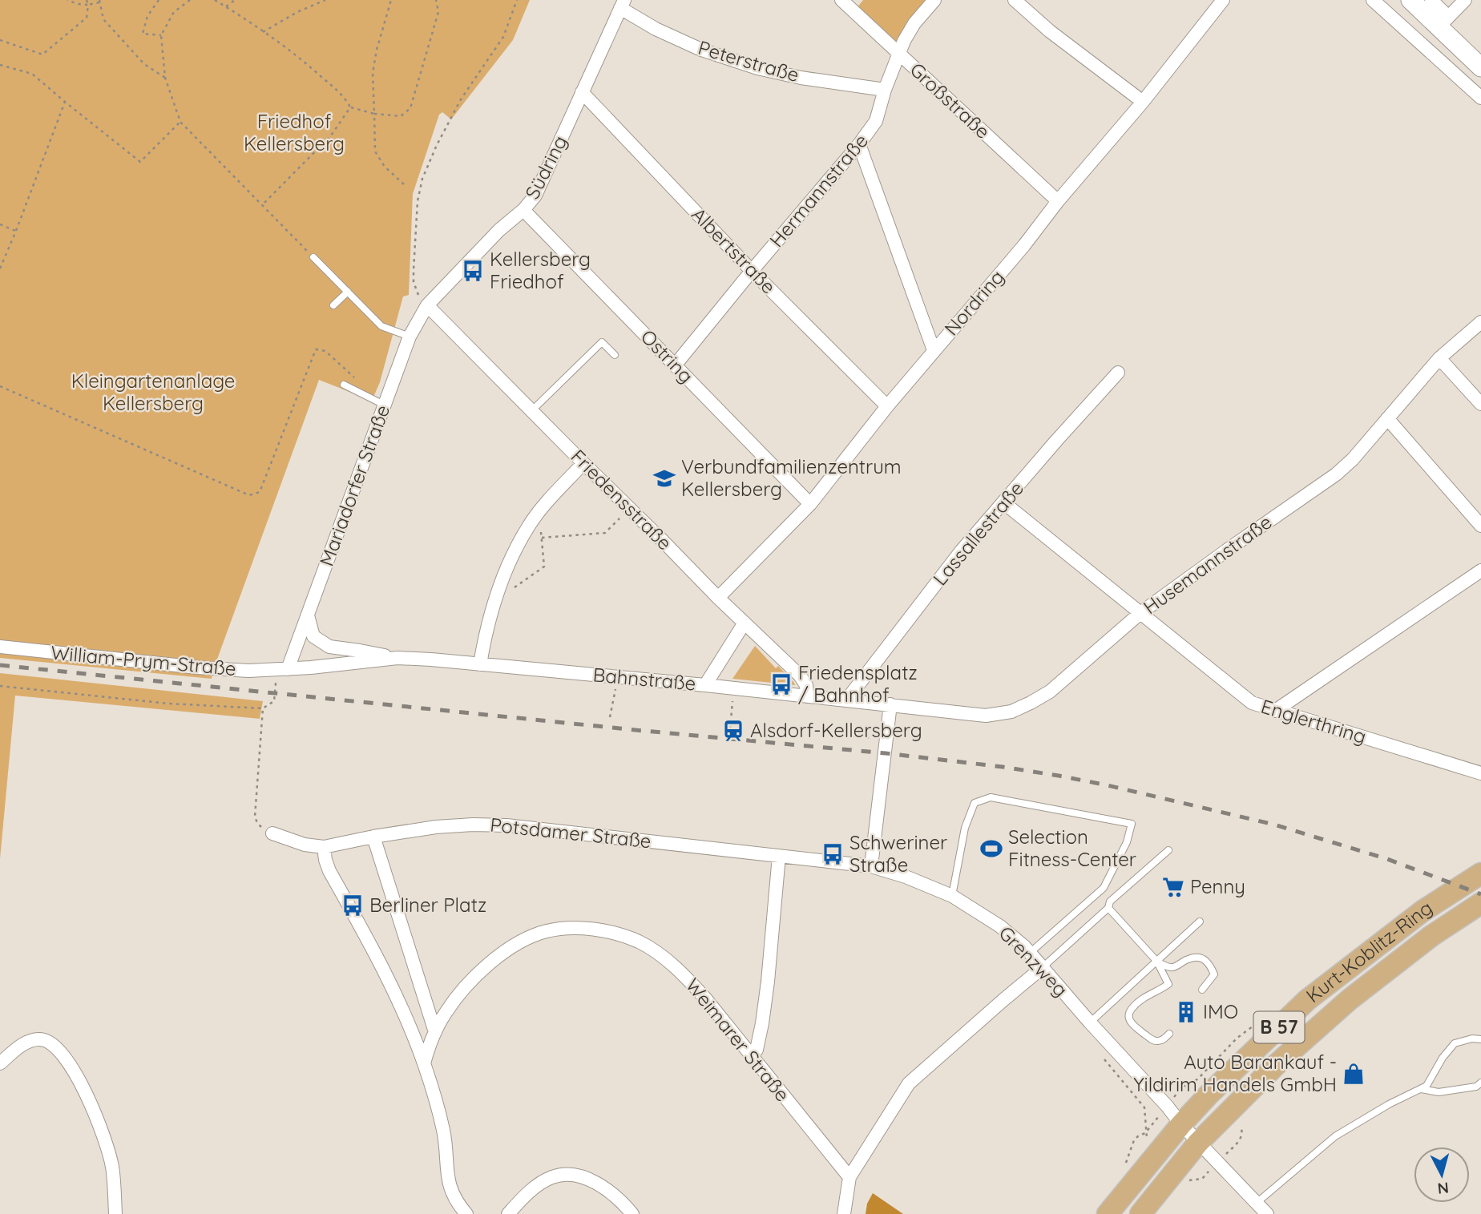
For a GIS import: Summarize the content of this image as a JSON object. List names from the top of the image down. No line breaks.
{"streets":{"main road":["Kurt-Koblitz-Ring","B 57"],"street":["Peterstraße","Großstraße","Südring","Hermannstraße","Albertstraße","Nordring","Ostring","Mariadorfer Straße","Friedensstraße","Lassallestraße","Husemannstraße","William-Prym-Straße","Bahnstraße","Englerthring","Potsdamer Straße","Grenzweg","Weimarer Straße"]},"crossings":[["Peterstraße","Südring"],["Peterstraße","Hermannstraße"],["Großstraße","Hermannstraße"],["Großstraße","Nordring"],["Südring","Albertstraße"],["Südring","Ostring"],["Südring","Mariadorfer Straße"],["Südring","Friedensstraße"],["Hermannstraße","Albertstraße"],["Hermannstraße","Ostring"],["Albertstraße","Nordring"],["Nordring","Ostring"],["Nordring","Friedensstraße"],["Mariadorfer Straße","Friedensstraße"],["Mariadorfer Straße","William-Prym-Straße"],["Mariadorfer Straße","Bahnstraße"],["Friedensstraße","Bahnstraße"],["Lassallestraße","Bahnstraße"],["Lassallestraße","Englerthring"],["Husemannstraße","Bahnstraße"],["Husemannstraße","Englerthring"],["William-Prym-Straße","Bahnstraße"],["Potsdamer Straße","Grenzweg"],["Kurt-Koblitz-Ring","Grenzweg"]],"parks":["Friedhof Kellersberg","Kleingartenanlage Kellersberg"],"places":{"bus stop":["Kellersberg Friedhof","Friedensplatz / Bahnhof","Schweriner Straße","Berliner Platz"],"school or university":["Verbundfamilienzentrum Kellersberg"],"station":["Alsdorf-Kellersberg"],"sports":["Selection Fitness-Center"],"supermarket":["Penny"],"building":["IMO"],"shop":["Auto Barankauf - Yildirim Handels GmbH"]},"north":"bottom"}
